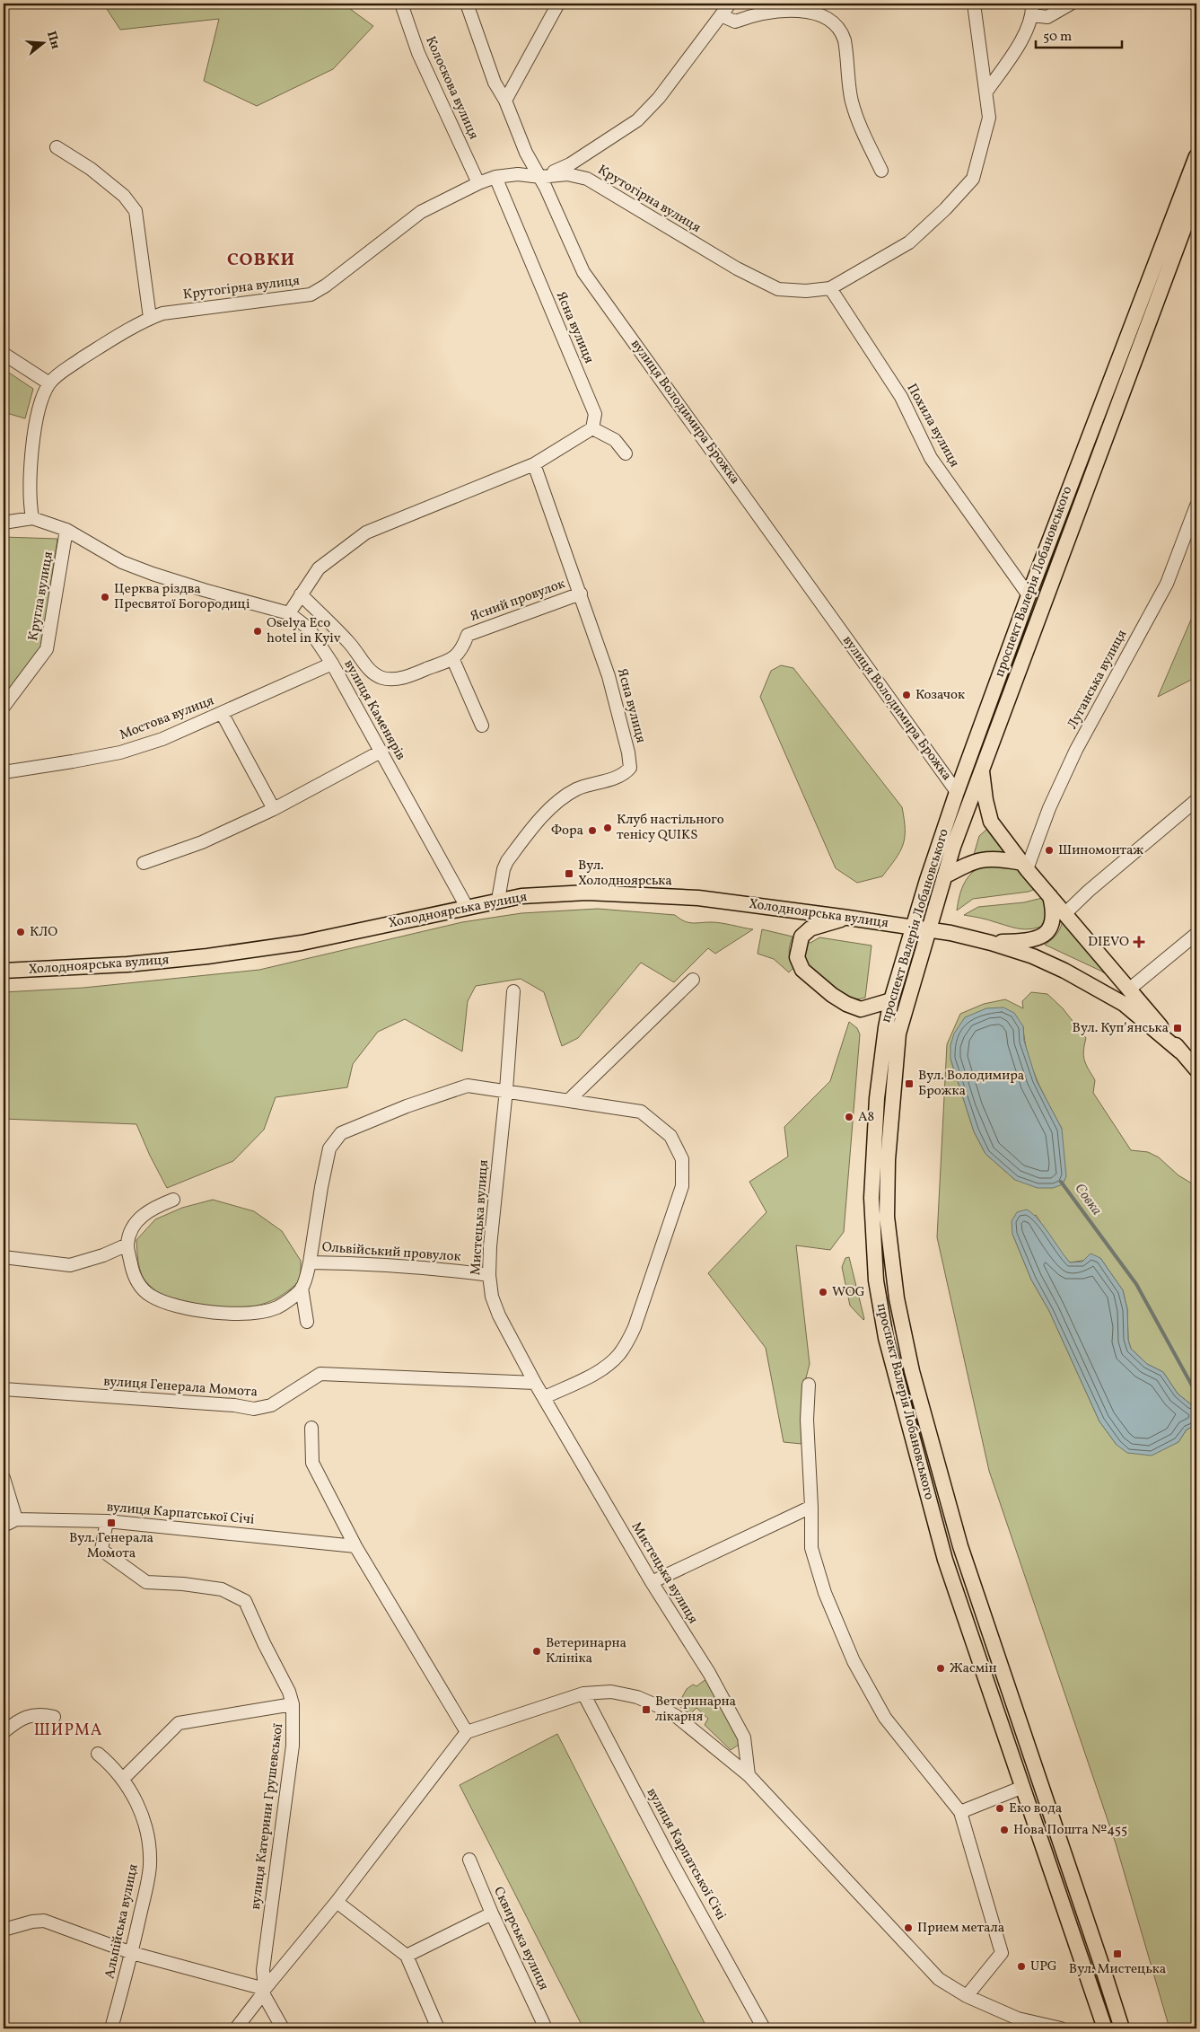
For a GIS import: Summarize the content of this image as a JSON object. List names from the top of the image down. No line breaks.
{"streets":{"main road":["проспект Валерія Лобановського","Холодноярська вулиця"],"street":["Колоскова вулиця","Крутогірна вулиця","Ясна вулиця","вулиця Володимира Брожка","Похила вулиця","Кругла вулиця","Ясний провулок","Луганська вулиця","вулиця Каменярів","Мостова вулиця","Мистецька вулиця","Ольвійський провулок","вулиця Генерала Момота","вулиця Карпатської Січі","вулиця Катерини Грушевської","Альпійська вулиця","Сквирська вулиця"]},"crossings":[["Колоскова вулиця","Крутогірна вулиця"],["Крутогірна вулиця","Ясна вулиця"],["Крутогірна вулиця","вулиця Володимира Брожка"],["Крутогірна вулиця","Похила вулиця"],["Крутогірна вулиця","вулиця Каменярів"],["Ясна вулиця","Ясний провулок"],["Ясна вулиця","Холодноярська вулиця"],["вулиця Володимира Брожка","проспект Валерія Лобановського"],["Похила вулиця","проспект Валерія Лобановського"],["проспект Валерія Лобановського","Луганська вулиця"],["проспект Валерія Лобановського","Холодноярська вулиця"],["Кругла вулиця","вулиця Каменярів"],["вулиця Каменярів","Мостова вулиця"],["вулиця Каменярів","Холодноярська вулиця"],["Мистецька вулиця","Ольвійський провулок"],["Мистецька вулиця","вулиця Генерала Момота"],["вулиця Карпатської Січі","вулиця Катерини Грушевської"]],"districts":["СОВКИ","ШИРМА"],"water":["Совка"],"places":{"other":["Церква різдва Пресвятої Богородиці","Oselya Eco hotel in Kyiv","Козачок","Клуб настільного тенісу QUIKS","Фора","Шиномонтаж","КЛО","А8","WOG","Ветеринарна Клініка","Жасмін","Еко вода","Нова Пошта №455","Прием метала","UPG"],"transit":["Вул. Холодноярська","Вул. Куп’янська","Вул. Володимира Брожка","Вул. Генерала Момота","Ветеринарна лікарня","Вул. Мистецька"],"health":["DIEVO"]},"scale_bar":"50 m","north":"right"}
